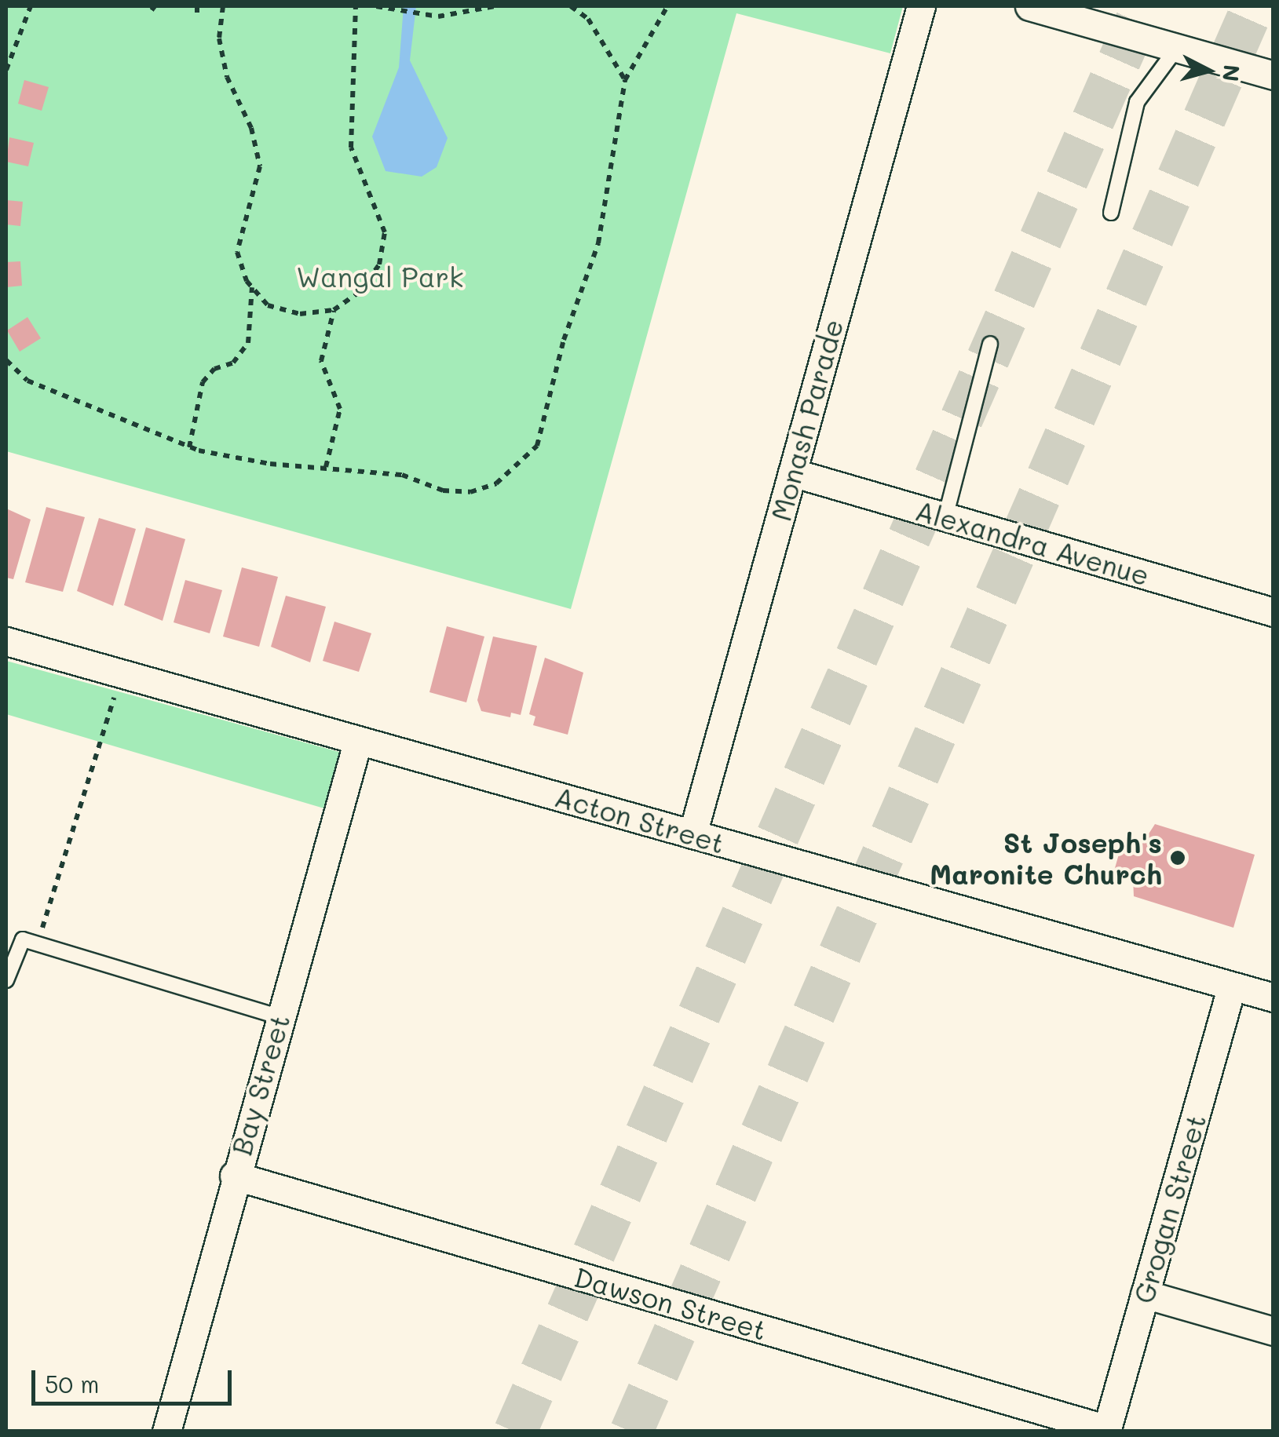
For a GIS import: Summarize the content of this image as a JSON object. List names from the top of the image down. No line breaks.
{"streets":{"street":["Monash Parade","Alexandra Avenue","Acton Street","Bay Street","Grogan Street","Dawson Street"]},"crossings":[["Monash Parade","Alexandra Avenue"],["Monash Parade","Acton Street"],["Acton Street","Bay Street"],["Acton Street","Grogan Street"],["Bay Street","Dawson Street"],["Grogan Street","Dawson Street"]],"parks":["Wangal Park"],"places":["St Joseph's Maronite Church"],"scale_bar":"50 m","north":"right"}
